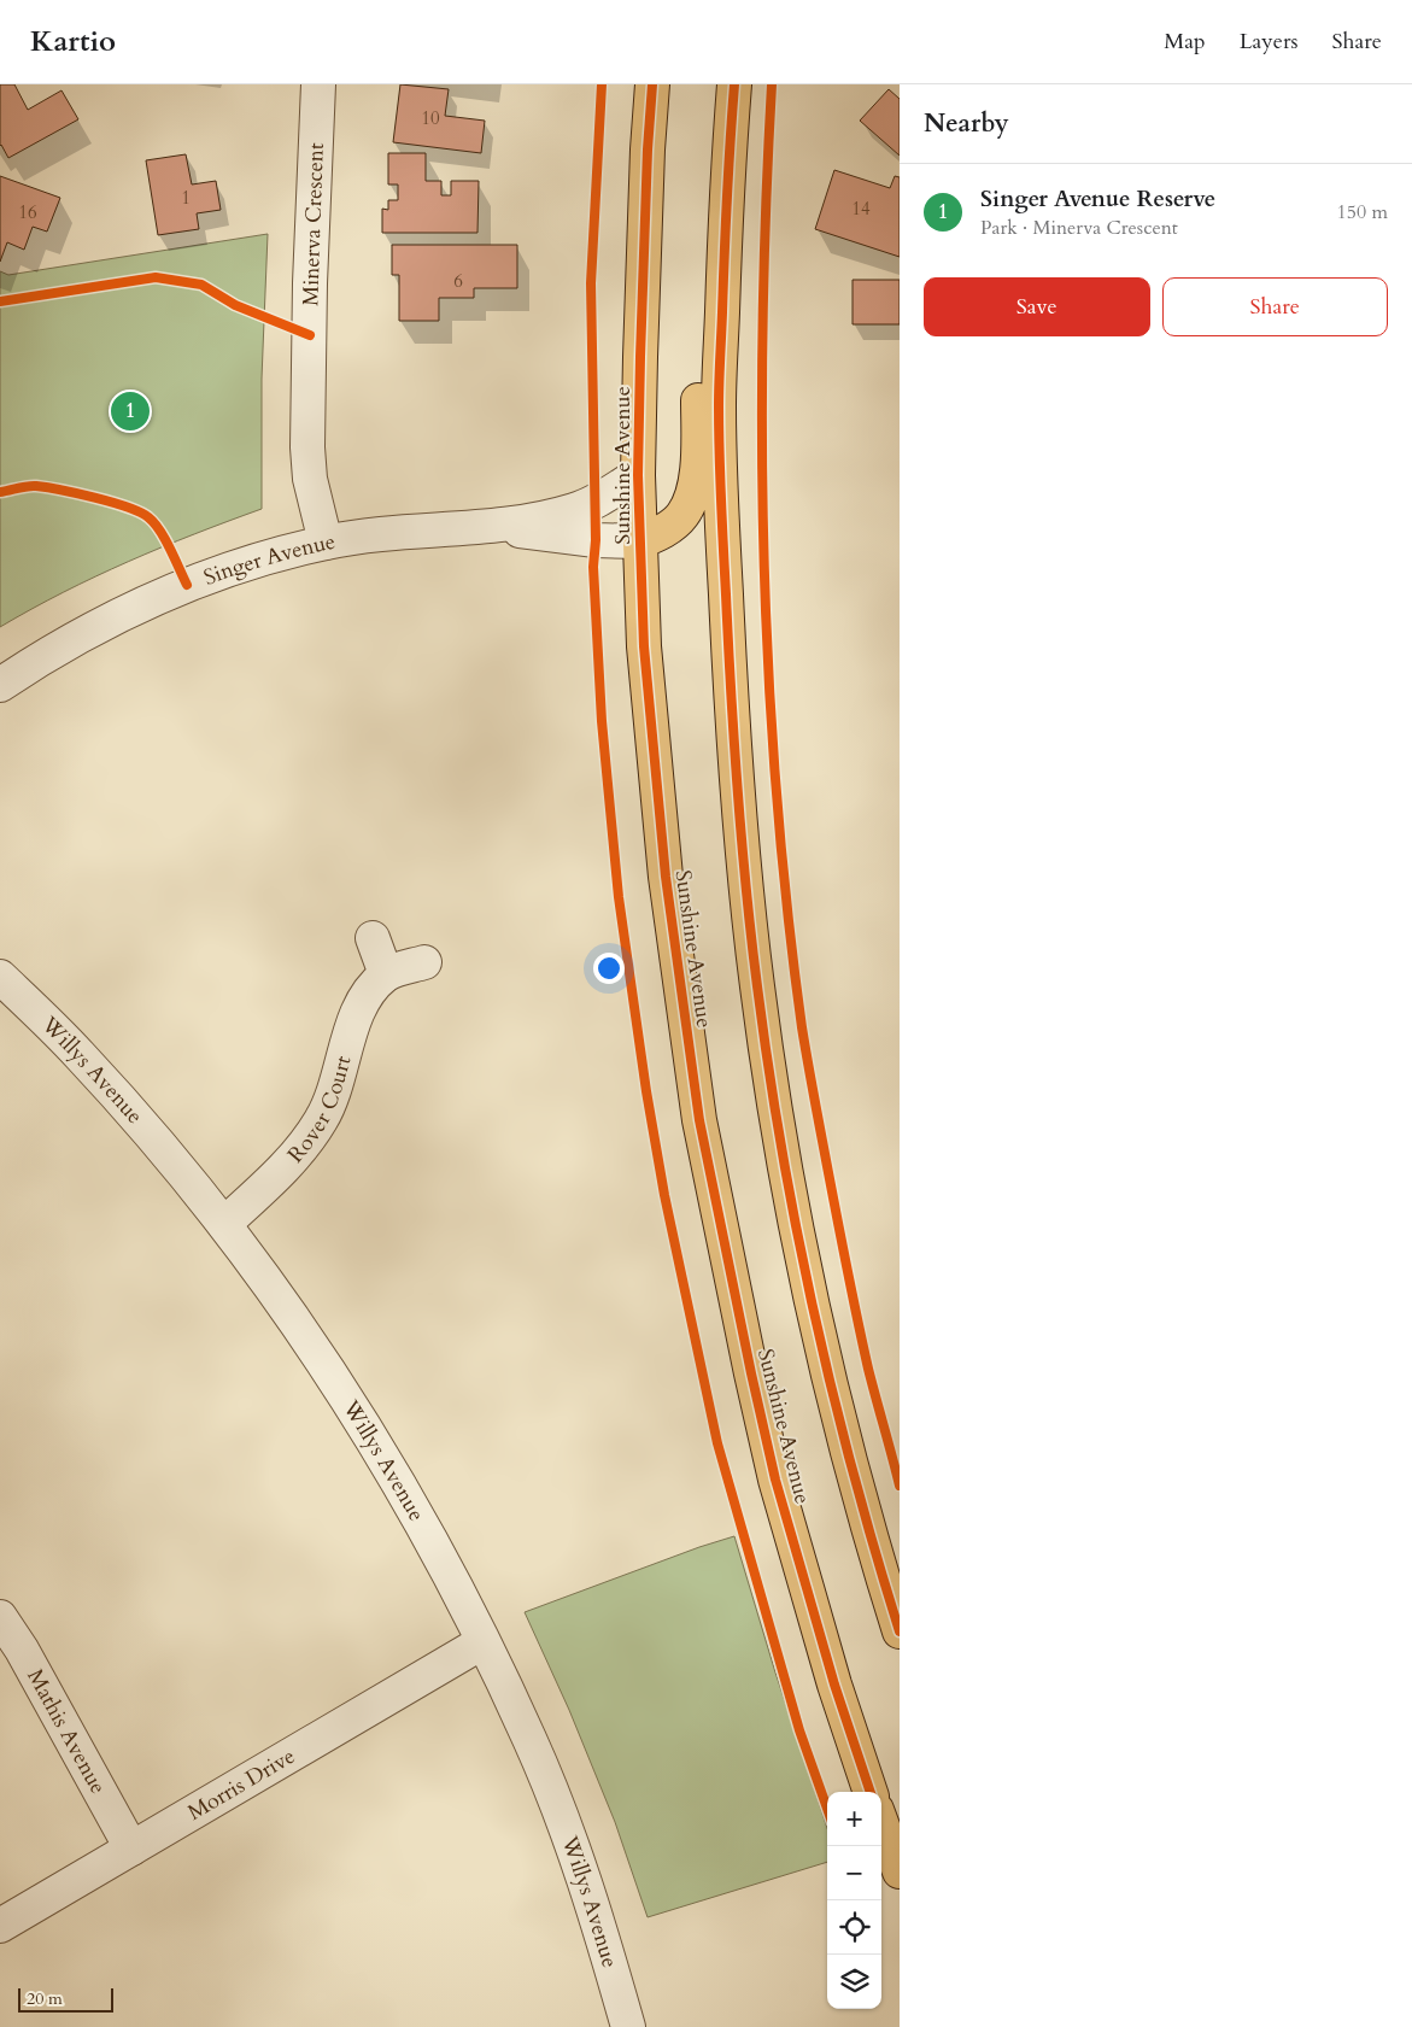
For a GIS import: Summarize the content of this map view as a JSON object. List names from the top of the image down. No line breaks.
{"streets":{"main road":["Sunshine Avenue"],"street":["Minerva Crescent","Singer Avenue","Willys Avenue","Rover Court","Mathis Avenue","Morris Drive"]},"crossings":[["Minerva Crescent","Singer Avenue"],["Sunshine Avenue","Singer Avenue"],["Willys Avenue","Rover Court"],["Willys Avenue","Morris Drive"],["Mathis Avenue","Morris Drive"]],"house_numbers":["10","1","14","16","6"],"scale_bar":"20 m","page":{"header":"Kartio","nav":["Map","Layers","Share"],"heading":"Nearby","list":[{"mark":"1","name":"Singer Avenue Reserve","note":"Park · Minerva Crescent","value":"150 m"}],"buttons":["Save","Share"],"pins":"1","map_buttons":["+","−"],"scale":"20 m"}}
